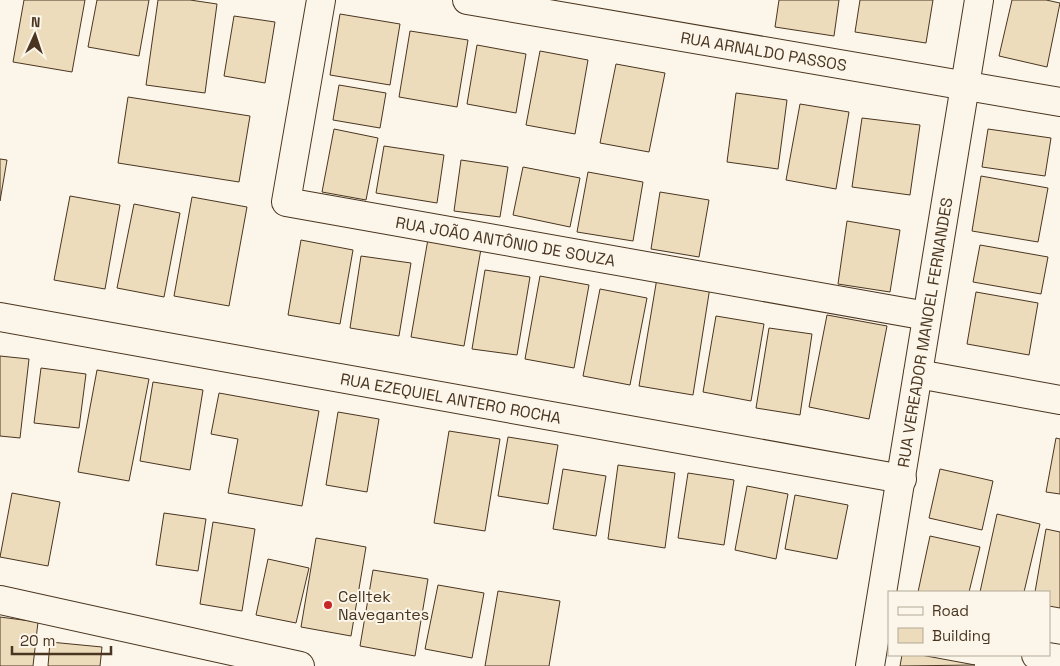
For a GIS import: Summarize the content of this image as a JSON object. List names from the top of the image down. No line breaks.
{"streets":{"street":["RUA ARNALDO PASSOS","RUA JOÃO ANTÔNIO DE SOUZA","RUA VEREADOR MANOEL FERNANDES","RUA EZEQUIEL ANTERO ROCHA"]},"crossings":[["RUA ARNALDO PASSOS","RUA VEREADOR MANOEL FERNANDES"],["RUA JOÃO ANTÔNIO DE SOUZA","RUA VEREADOR MANOEL FERNANDES"],["RUA VEREADOR MANOEL FERNANDES","RUA EZEQUIEL ANTERO ROCHA"]],"places":["Celltek Navegantes"],"legend":["Road","Building"],"scale_bar":"20 m","north":"top"}
